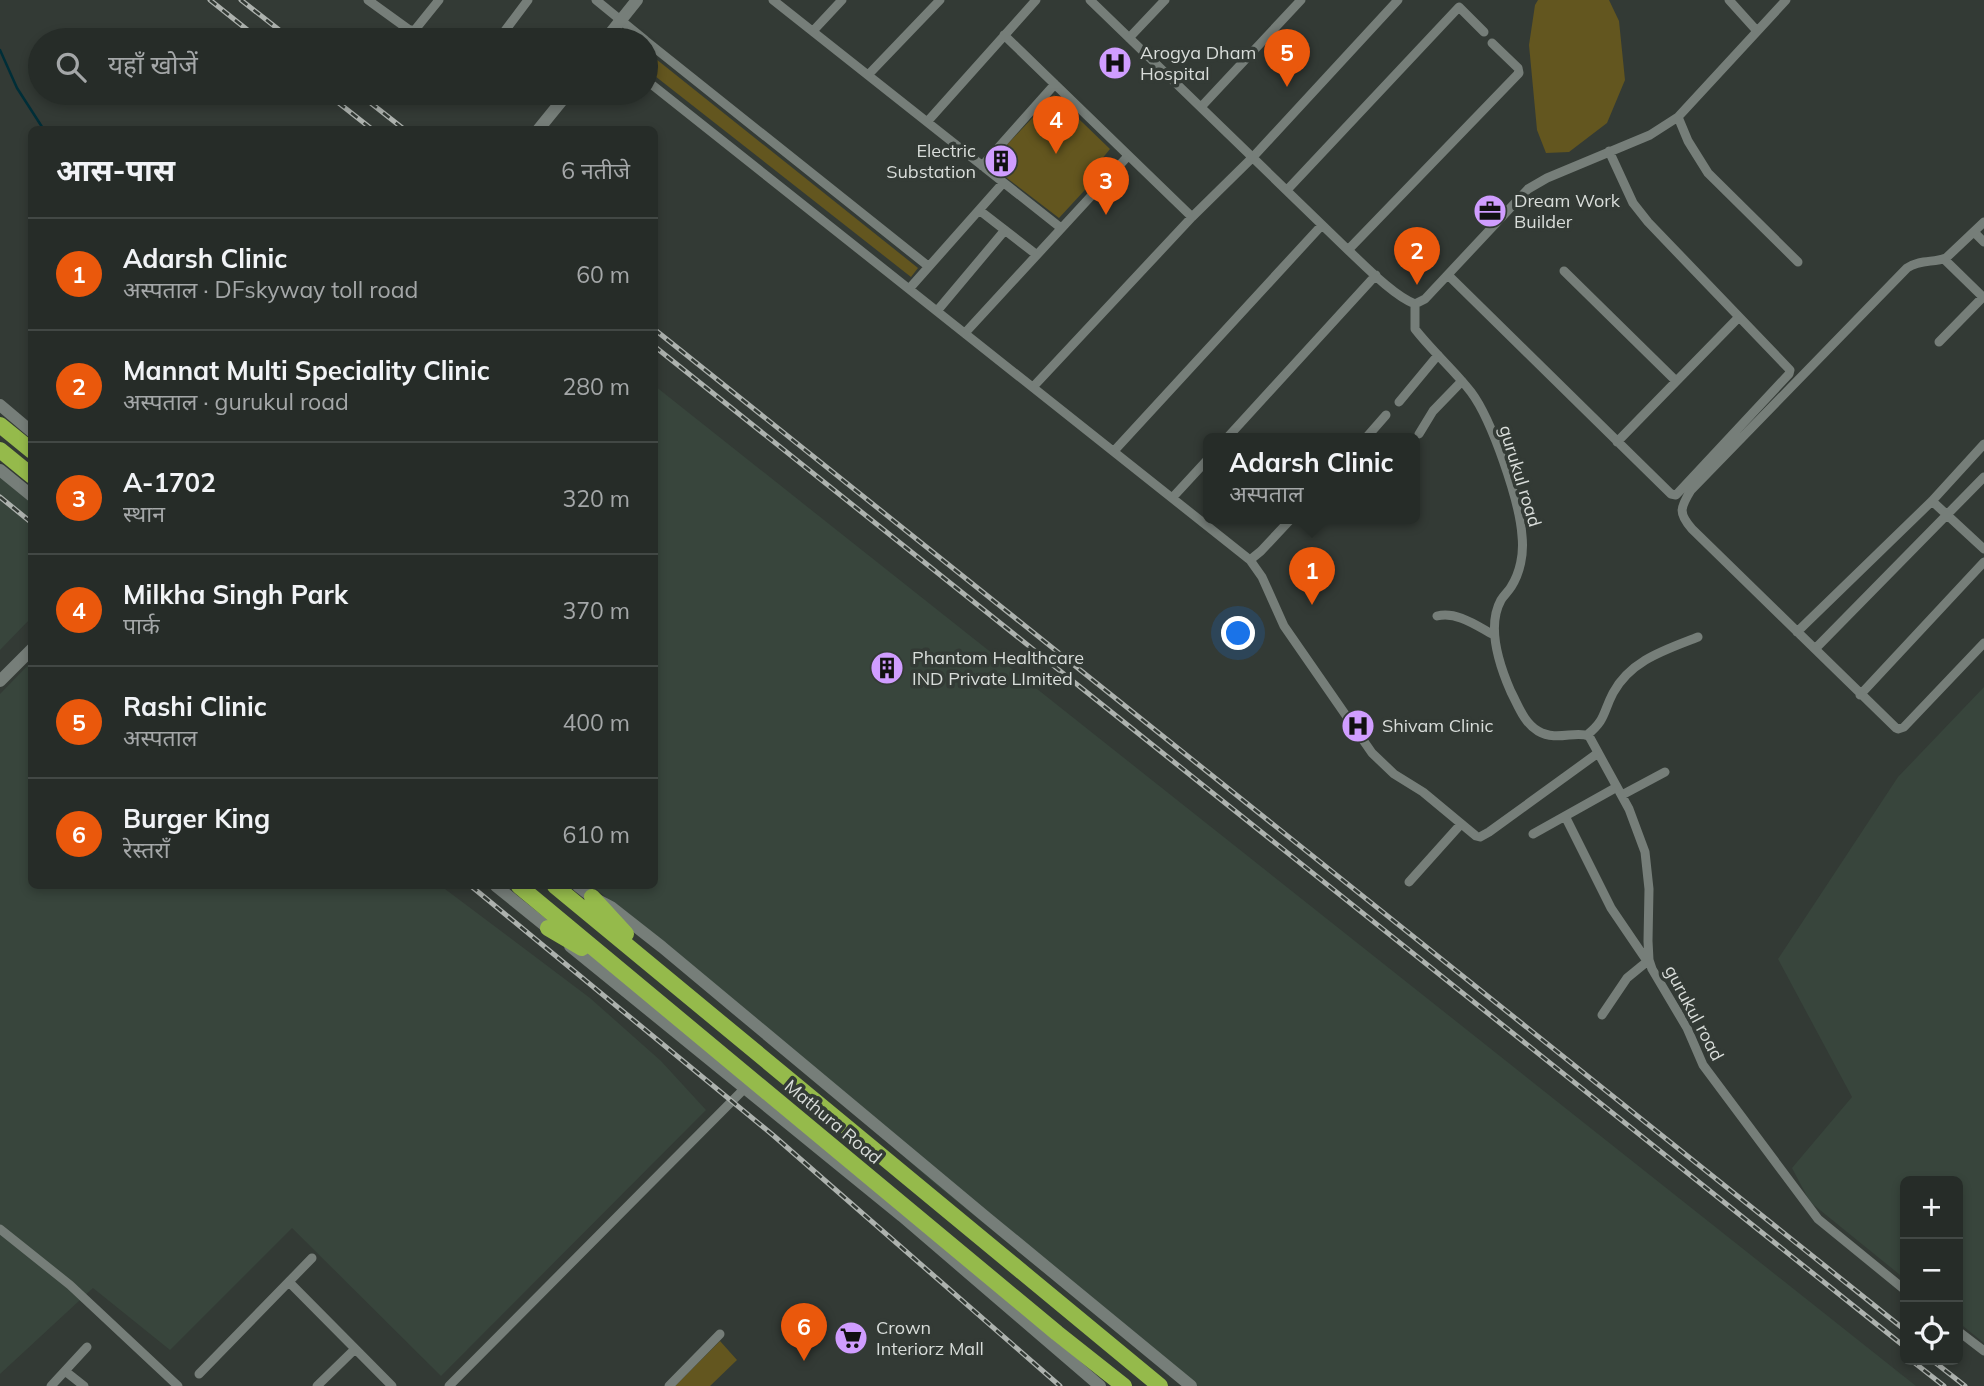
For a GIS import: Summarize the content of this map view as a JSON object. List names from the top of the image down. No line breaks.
{"streets":{"highway":["Mathura Road"],"street":["gurukul road"]},"places":{"hospital":["Arogya Dham Hospital","Shivam Clinic"],"building":["Electric Substation","Phantom Healthcare IND Private LImited"],"office":["Dream Work Builder"],"supermarket":["Crown Interiorz Mall"]},"page":{"search":"यहाँ खोजें","pins":["5","4","3","2","1","6"],"heading":["आस-पास","6 नतीजे"],"list":[{"mark":"1","name":"Adarsh Clinic","note":"अस्पताल · DFskyway toll road","value":"60 m"},{"mark":"2","name":"Mannat Multi Speciality Clinic","note":"अस्पताल · gurukul road","value":"280 m"},{"mark":"3","name":"A-1702","note":"स्थान","value":"320 m"},{"mark":"4","name":"Milkha Singh Park","note":"पार्क","value":"370 m"},{"mark":"5","name":"Rashi Clinic","note":"अस्पताल","value":"400 m"},{"mark":"6","name":"Burger King","note":"रेस्तराँ","value":"610 m"}],"popup":["Adarsh Clinic","अस्पताल"],"map_buttons":["+","−"]}}
